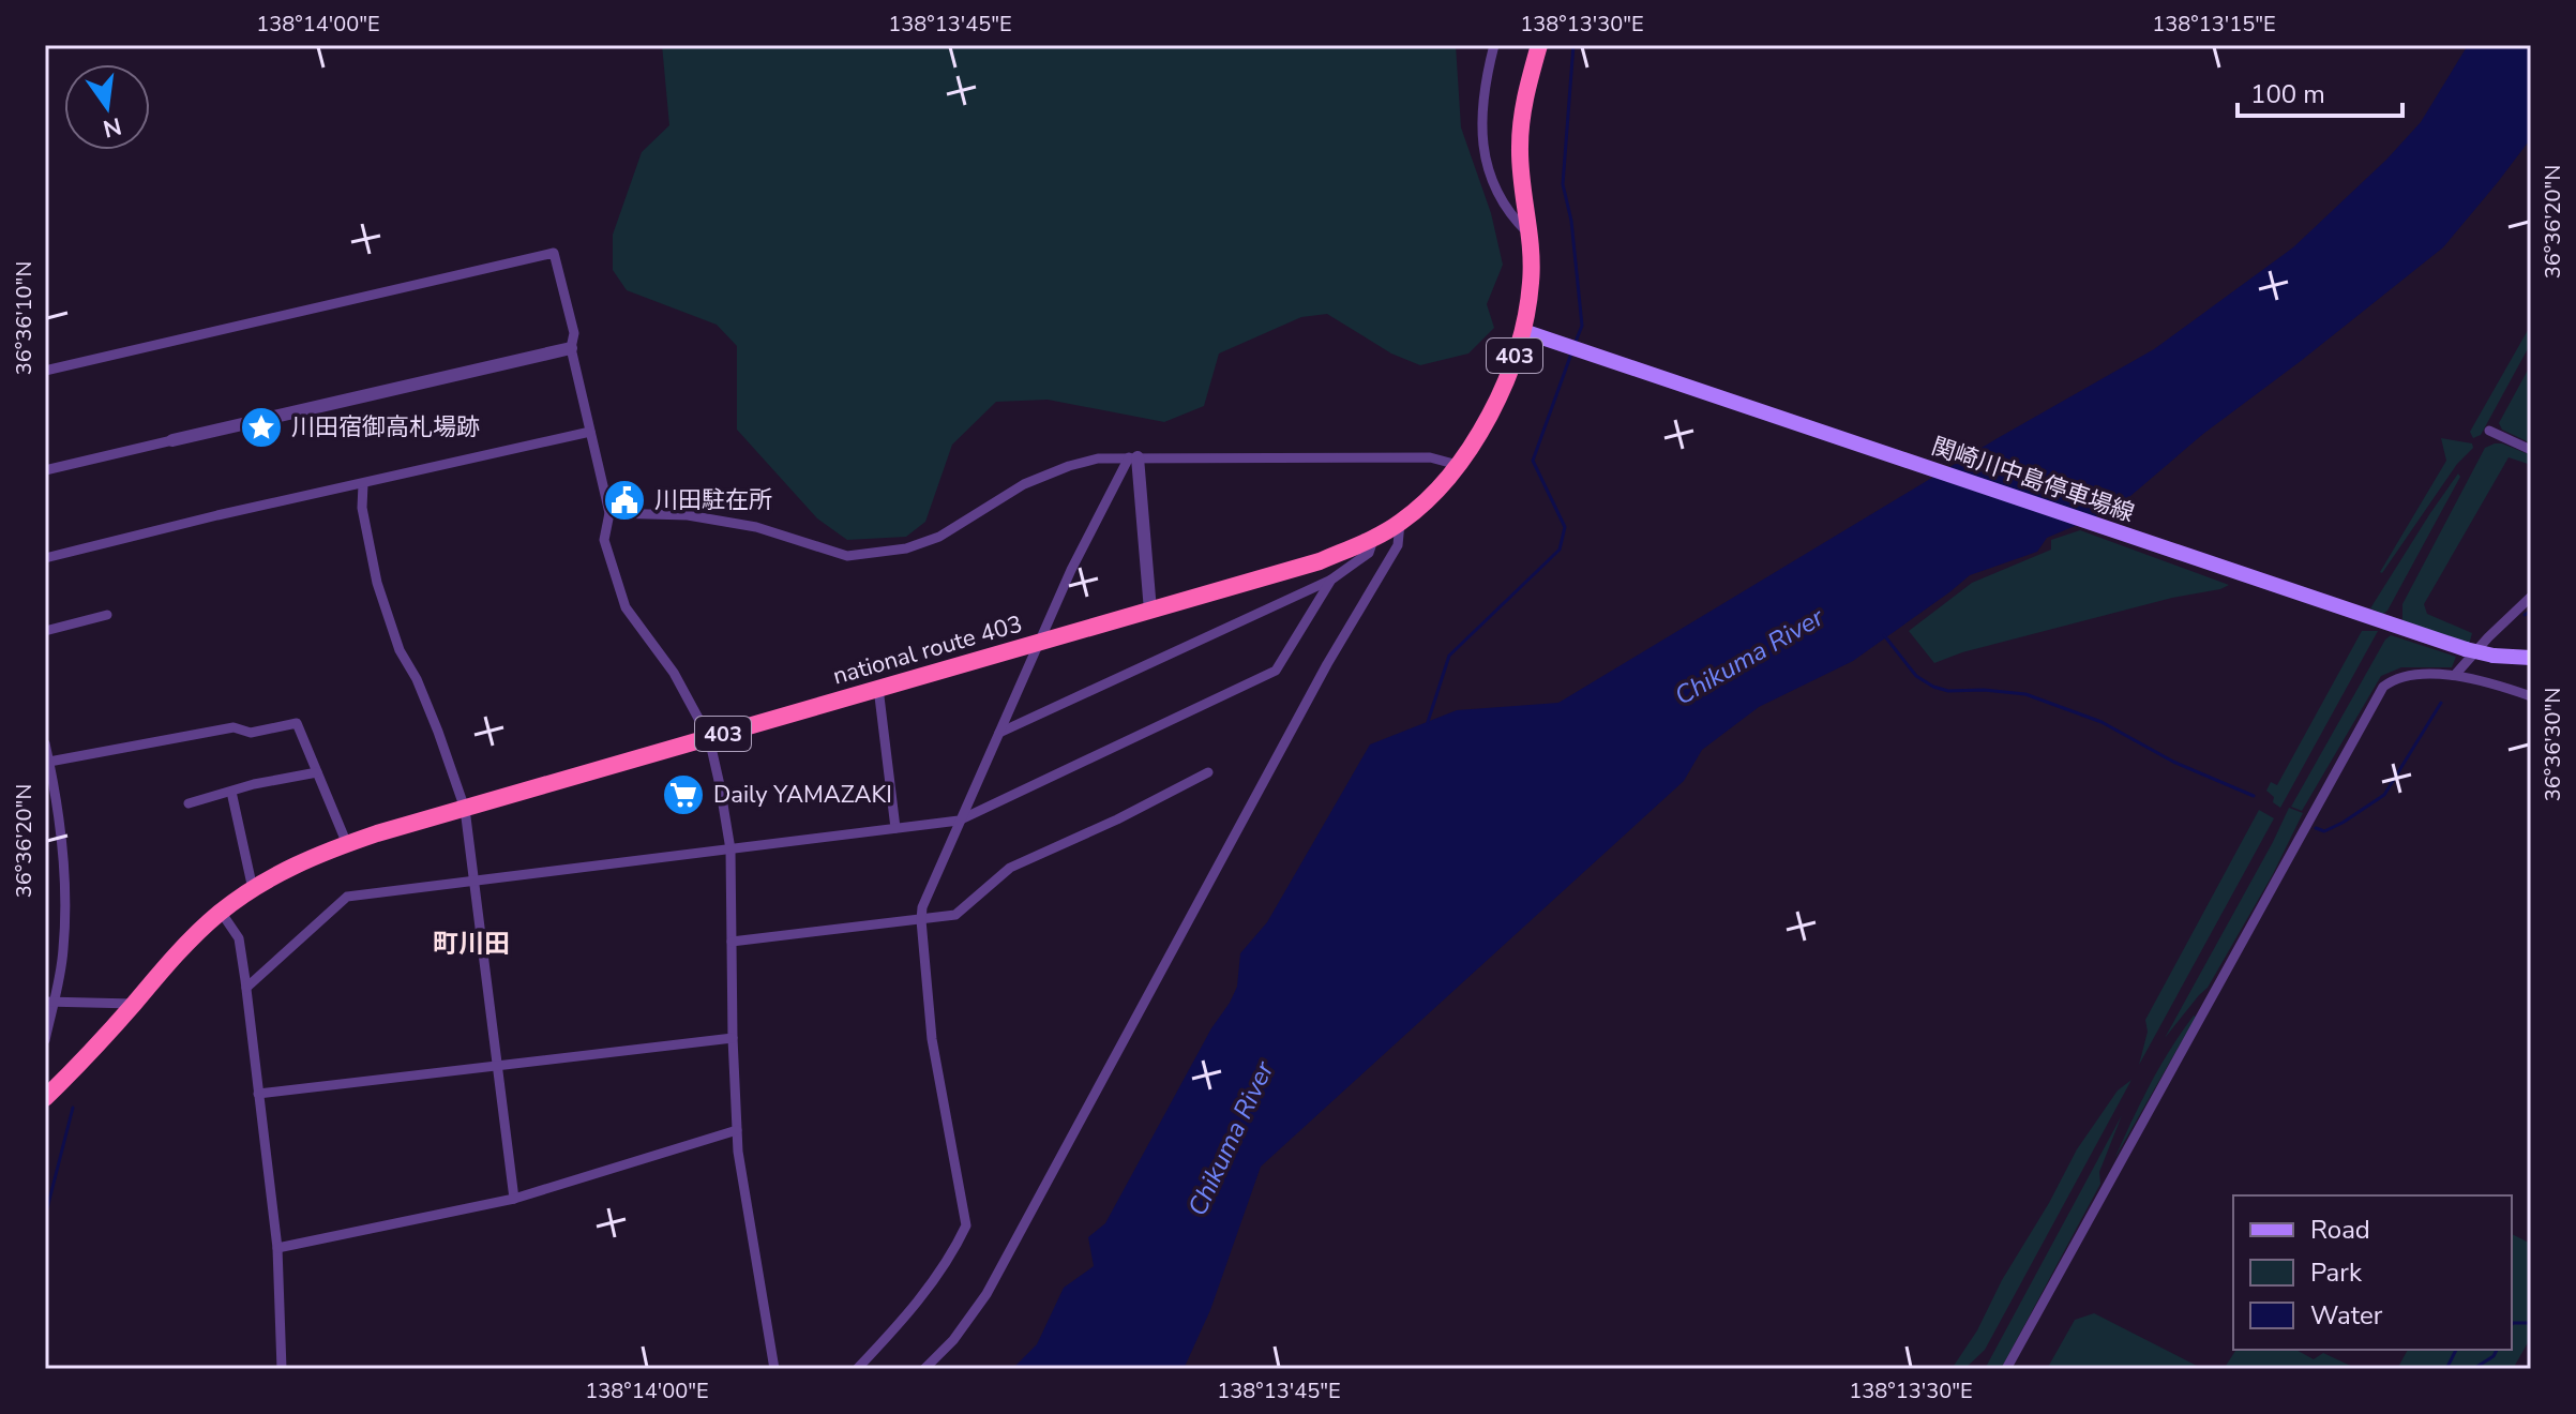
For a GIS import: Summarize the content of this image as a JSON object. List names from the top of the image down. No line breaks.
{"streets":{"highway":["403","national route 403"],"main road":["関崎川中島停車場線"]},"crossings":[["関崎川中島停車場線","national route 403"]],"districts":["町川田"],"water":["Chikuma River"],"places":{"place":["川田宿御高札場跡"],"public building":["川田駐在所"],"supermarket":["Daily YAMAZAKI"]},"legend":["Road","Park","Water"],"scale_bar":"100 m","north":"bottom","coordinates":["138°14'00\"E","138°13'45\"E","138°13'30\"E","138°13'15\"E","36°36'20\"N","36°36'10\"N","36°36'30\"N"]}
